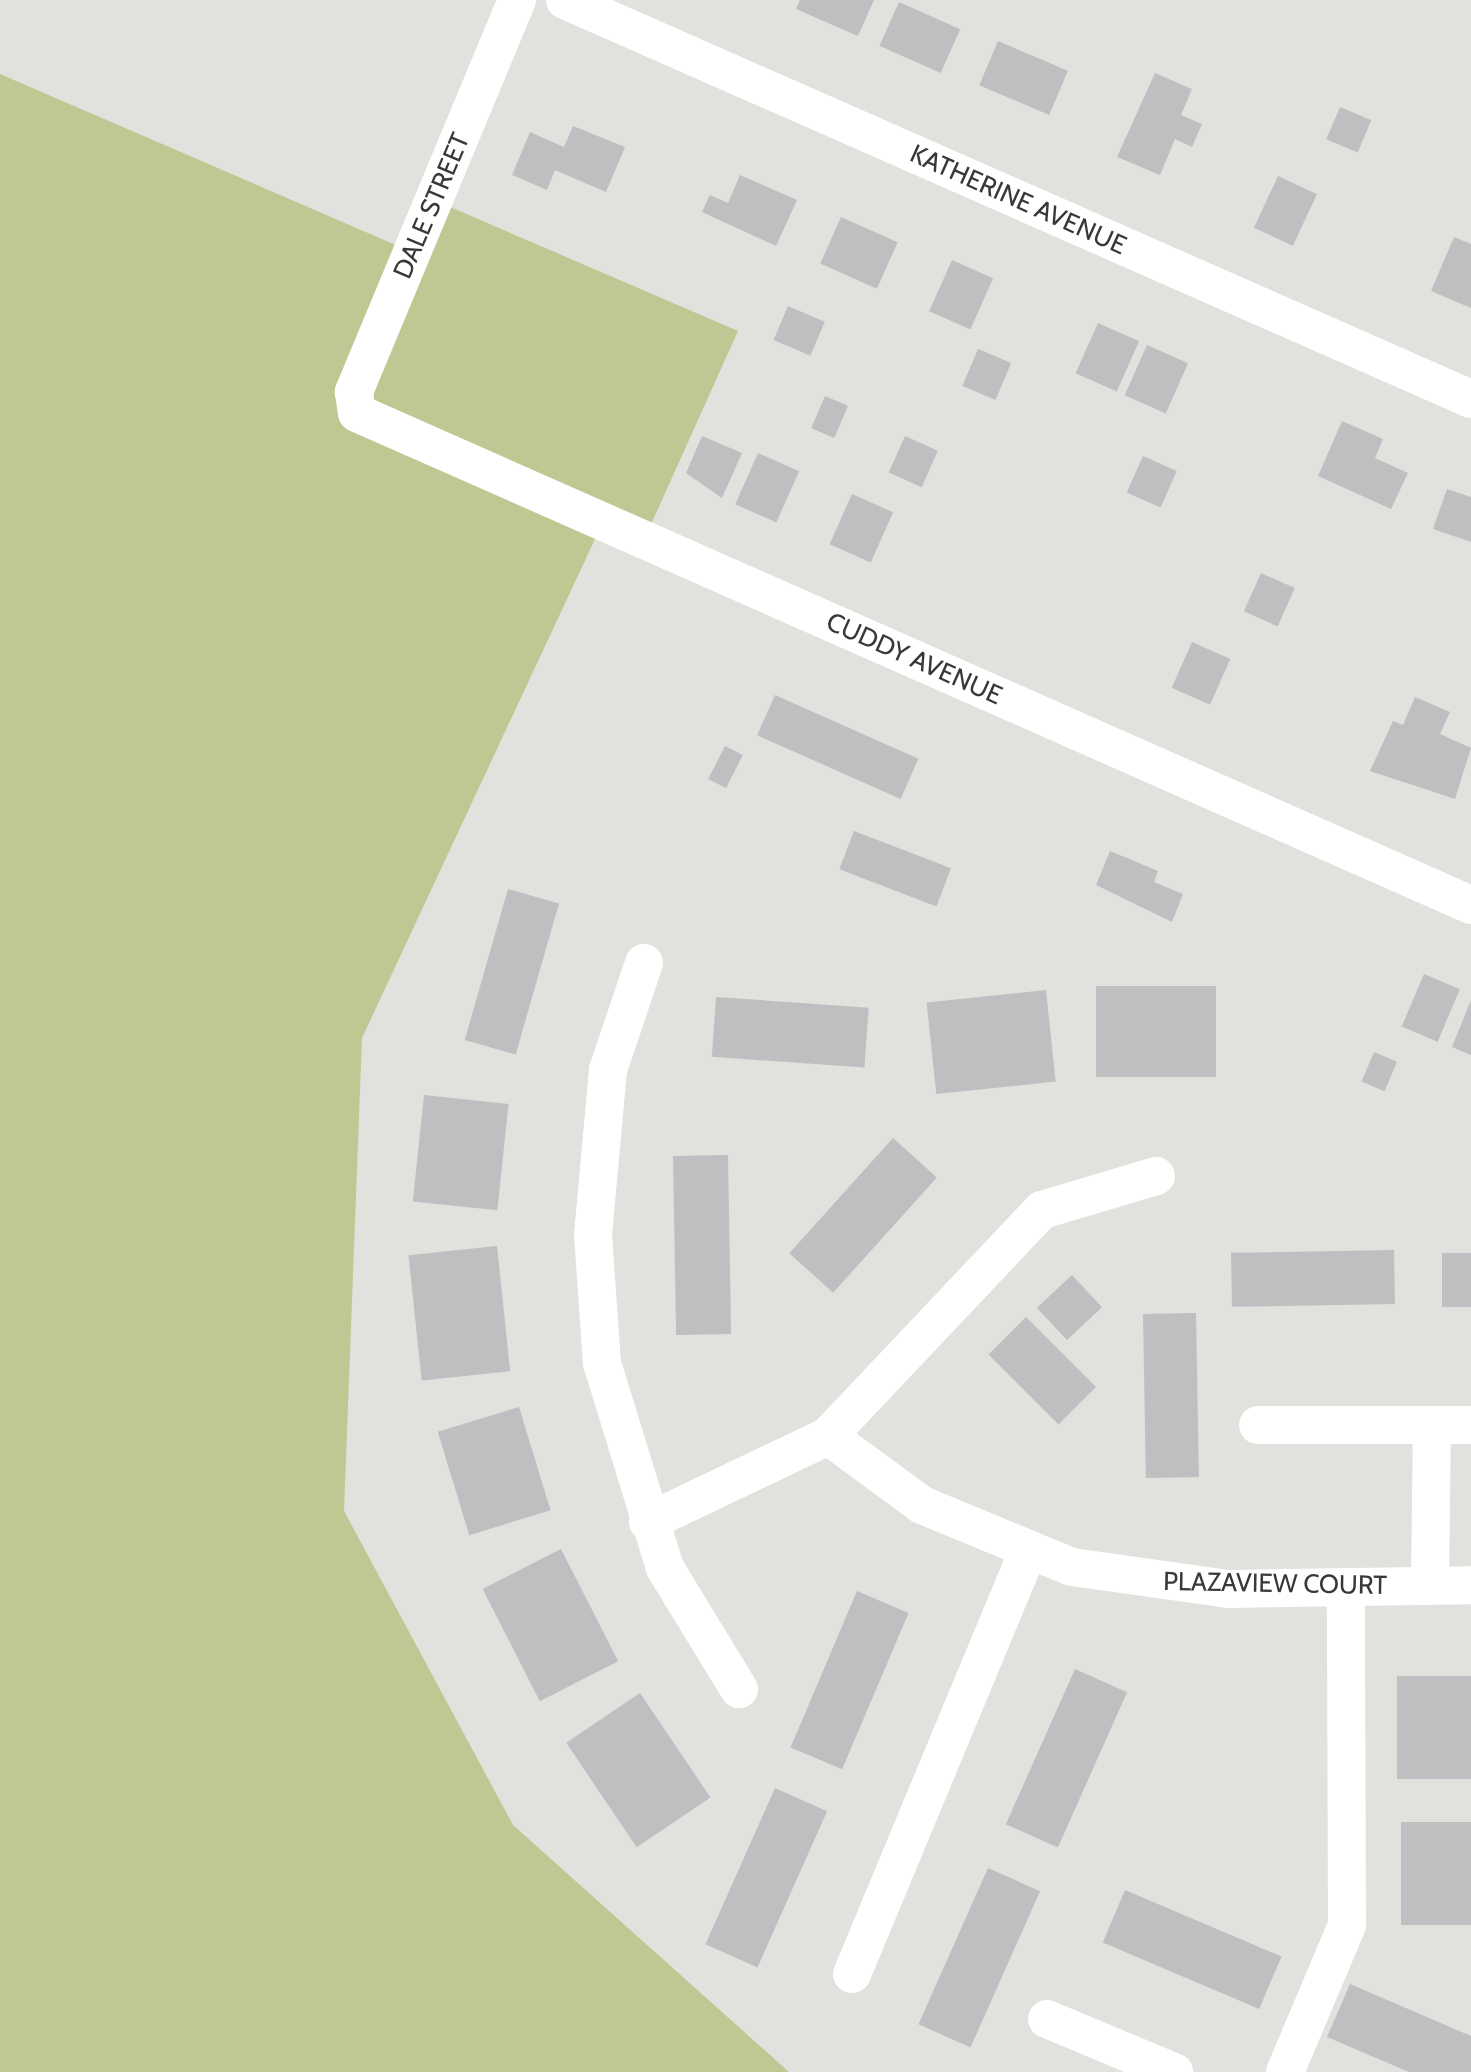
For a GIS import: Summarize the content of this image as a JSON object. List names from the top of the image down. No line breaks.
{"streets":{"street":["KATHERINE AVENUE","DALE STREET","CUDDY AVENUE","PLAZAVIEW COURT"]},"crossings":[["DALE STREET","CUDDY AVENUE"]]}
